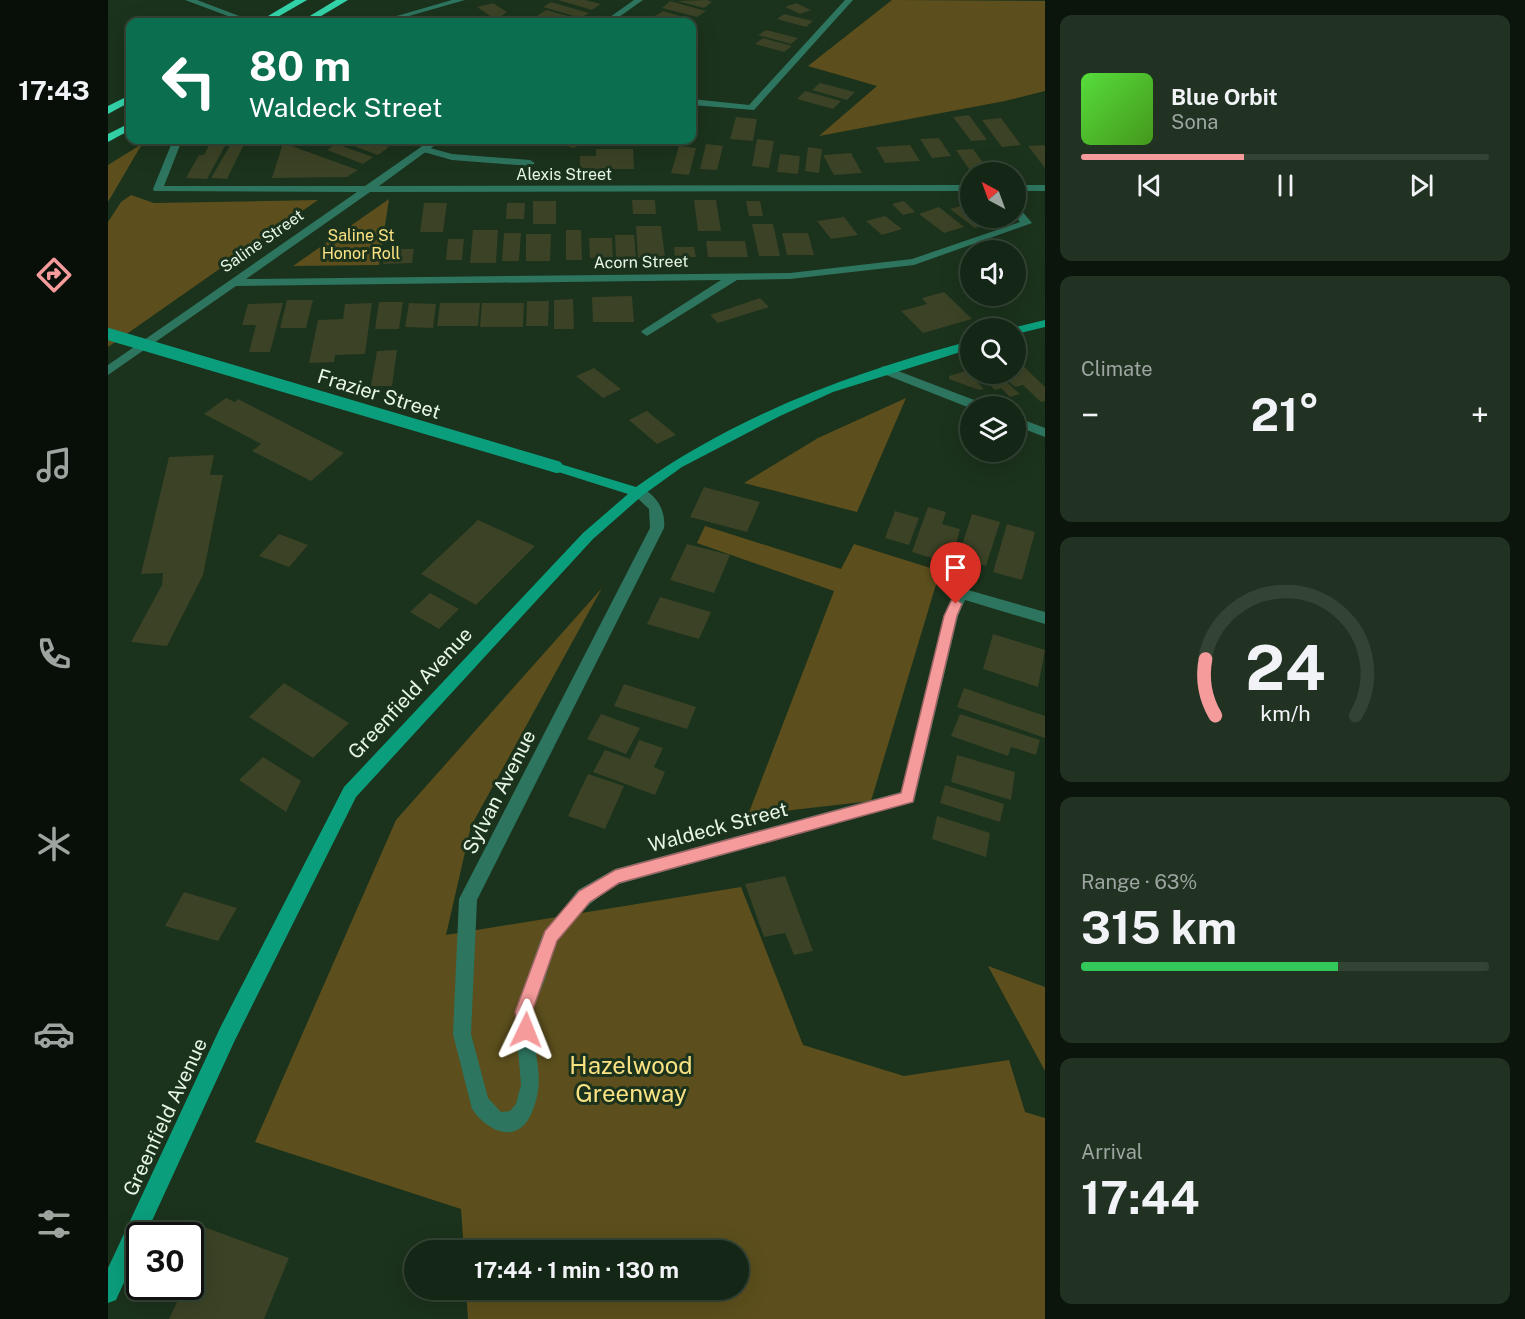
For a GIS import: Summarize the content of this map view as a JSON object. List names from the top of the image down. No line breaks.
{"streets":{"main road":["Frazier Street","Greenfield Avenue"],"street":["Alexis Street","Saline Street","Acorn Street","Sylvan Avenue","Waldeck Street"]},"crossings":[["Alexis Street","Saline Street"],["Saline Street","Acorn Street"],["Frazier Street","Greenfield Avenue"],["Frazier Street","Sylvan Avenue"],["Greenfield Avenue","Sylvan Avenue"],["Sylvan Avenue","Waldeck Street"]],"parks":["Saline St Honor Roll","Hazelwood Greenway"],"north":"top left","page":{"tabs":"17:43","turn":["80 m","Waldeck Street"],"song":["Blue Orbit","Sona"],"tile":["Climate",["Range · 63%","315 km"],["Arrival","17:44"]],"heat":["−","21°","+"],"limit":"30","trip":"17:44 · 1 min · 130 m","gauge":["24","km/h"]}}
